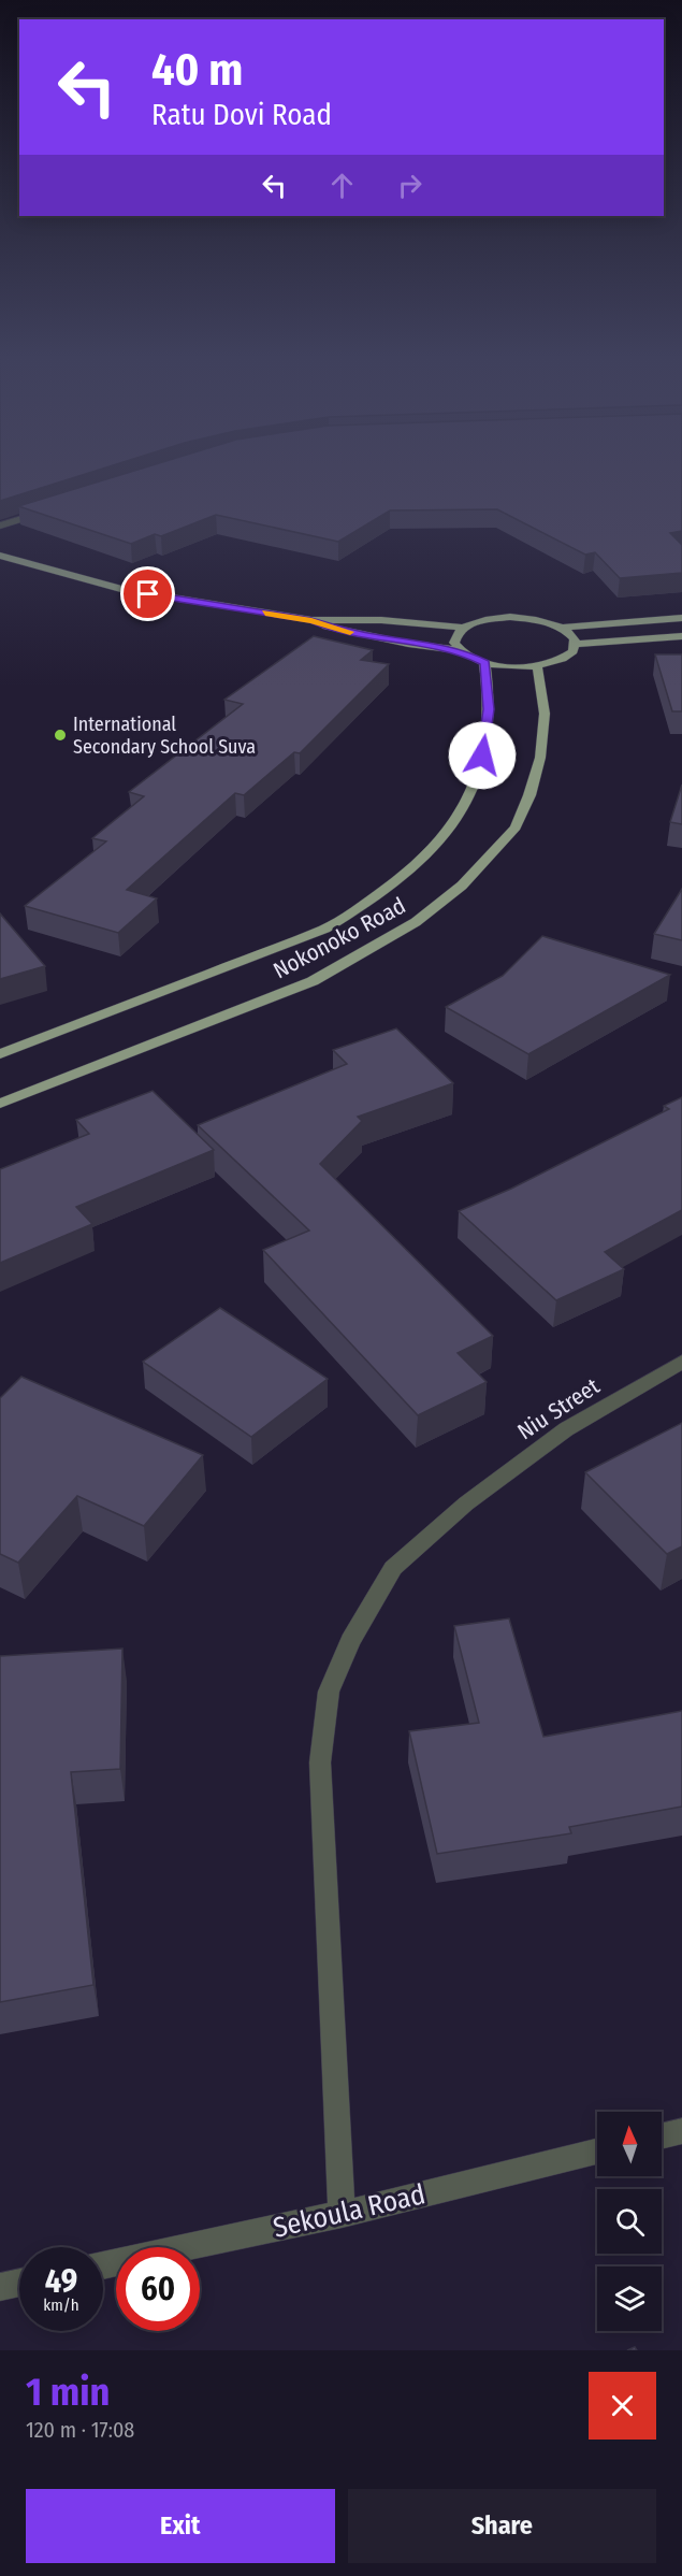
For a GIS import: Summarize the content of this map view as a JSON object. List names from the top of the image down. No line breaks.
{"streets":{"main road":["Nokonoko Road"],"street":["Niu Street","Sekoula Road"]},"crossings":[["Niu Street","Sekoula Road"]],"places":["International Secondary School Suva"],"north":"top","page":{"turn":["40 m","Ratu Dovi Road"],"speed":"49 km/h","limit":"60","heading":["1 min","120 m · 17:08"],"buttons":["Exit","Share"]}}
